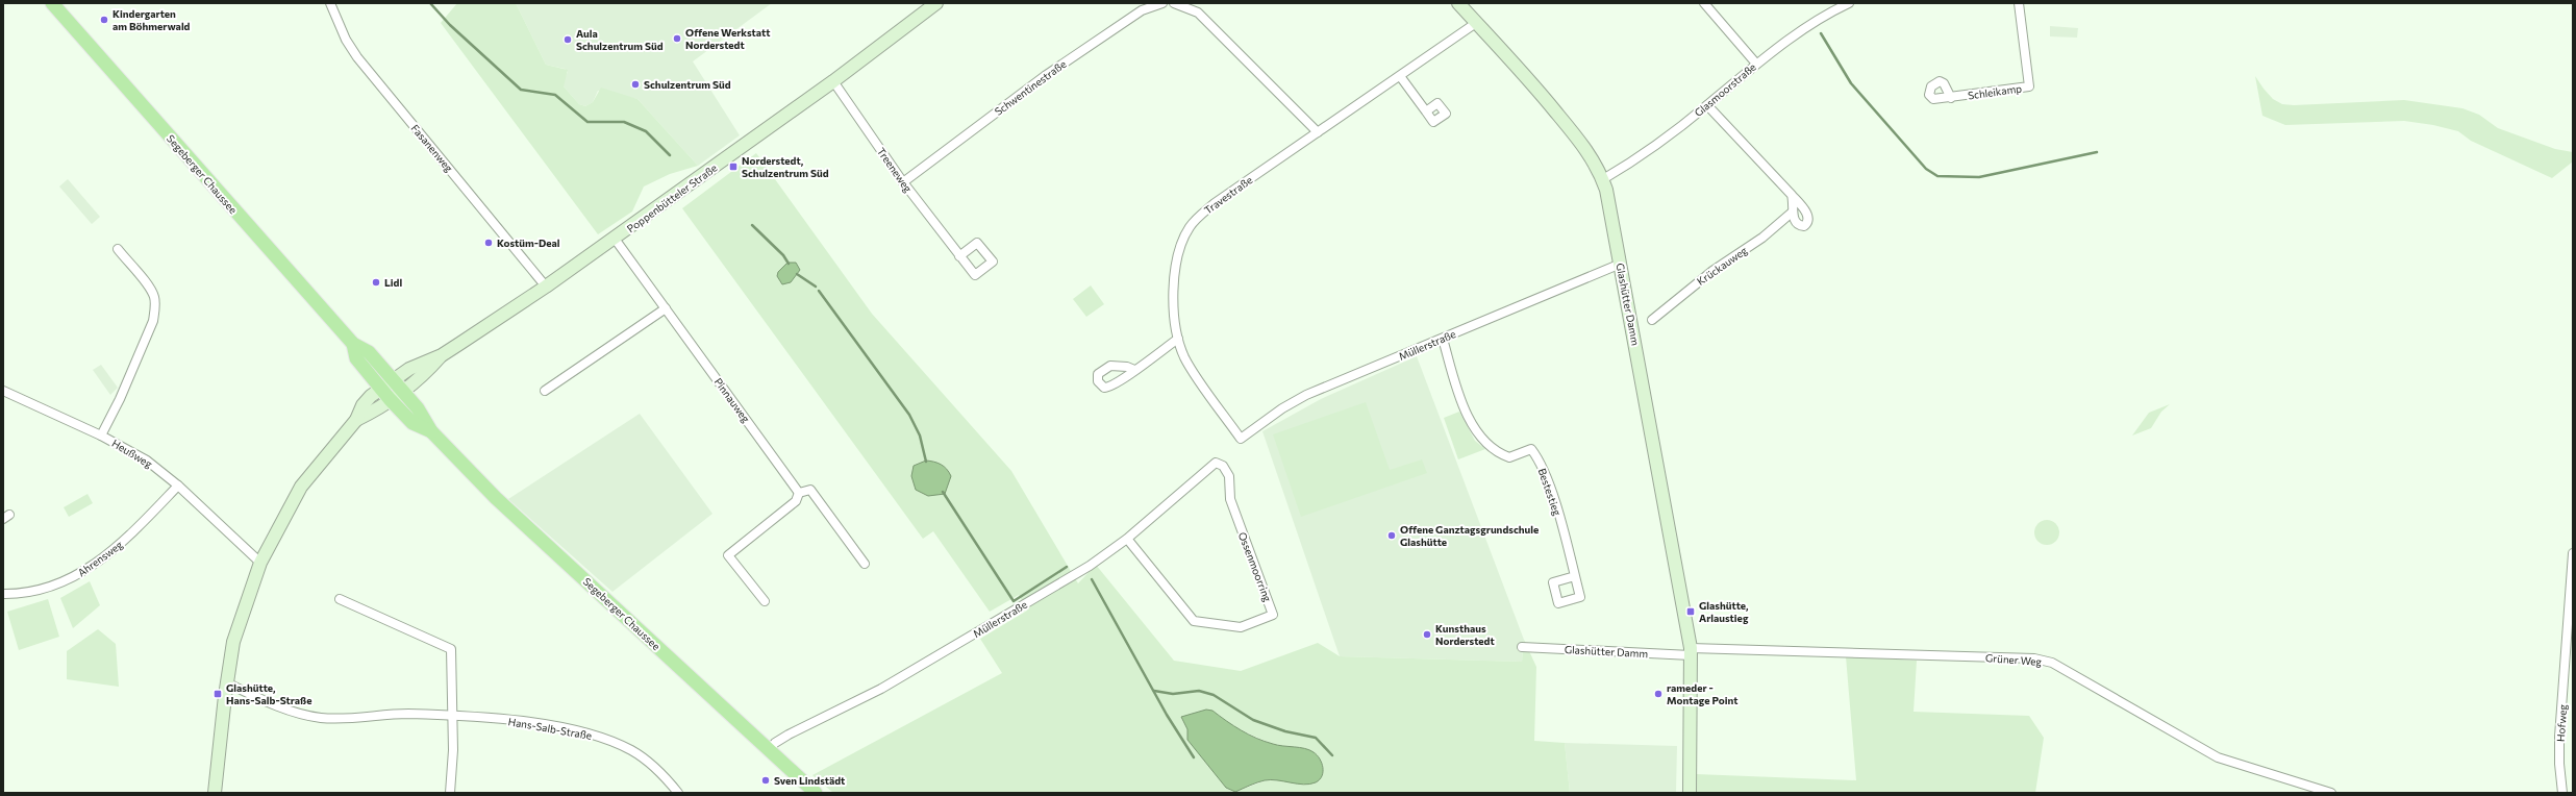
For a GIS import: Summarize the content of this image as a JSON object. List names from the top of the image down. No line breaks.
{"streets":{"main road":["Segeberger Chaussee","Poppenbütteler Straße","Glashütter Damm"],"street":["Schwentinestraße","Glasmoorstraße","Schleikamp","Fasanenweg","Treeneweg","Travestraße","Krückauweg","Müllerstraße","Pinnauweg","Heußweg","Bestestieg","Ahrensweg","Ossenmoorring","Grüner Weg","Hofweg","Hans-Salb-Straße"]},"crossings":[["Schwentinestraße","Treeneweg"],["Glasmoorstraße","Glashütter Damm"],["Fasanenweg","Poppenbütteler Straße"],["Treeneweg","Poppenbütteler Straße"],["Segeberger Chaussee","Poppenbütteler Straße"],["Segeberger Chaussee","Müllerstraße"],["Travestraße","Glashütter Damm"],["Travestraße","Müllerstraße"],["Poppenbütteler Straße","Pinnauweg"],["Poppenbütteler Straße","Heußweg"],["Poppenbütteler Straße","Hans-Salb-Straße"],["Glashütter Damm","Müllerstraße"],["Glashütter Damm","Grüner Weg"],["Müllerstraße","Bestestieg"],["Müllerstraße","Ossenmoorring"],["Heußweg","Ahrensweg"]],"places":{"other":["Kindergarten am Böhmerwald","Offene Werkstatt Norderstedt","Aula Schulzentrum Süd","Schulzentrum Süd","Kostüm-Deal","Lidl","Offene Ganztagsgrundschule Glashütte","Kunsthaus Norderstedt","rameder - Montage Point","Sven Lindstädt"],"transit":["Norderstedt, Schulzentrum Süd","Glashütte, Arlaustieg","Glashütte, Hans-Salb-Straße"]}}
